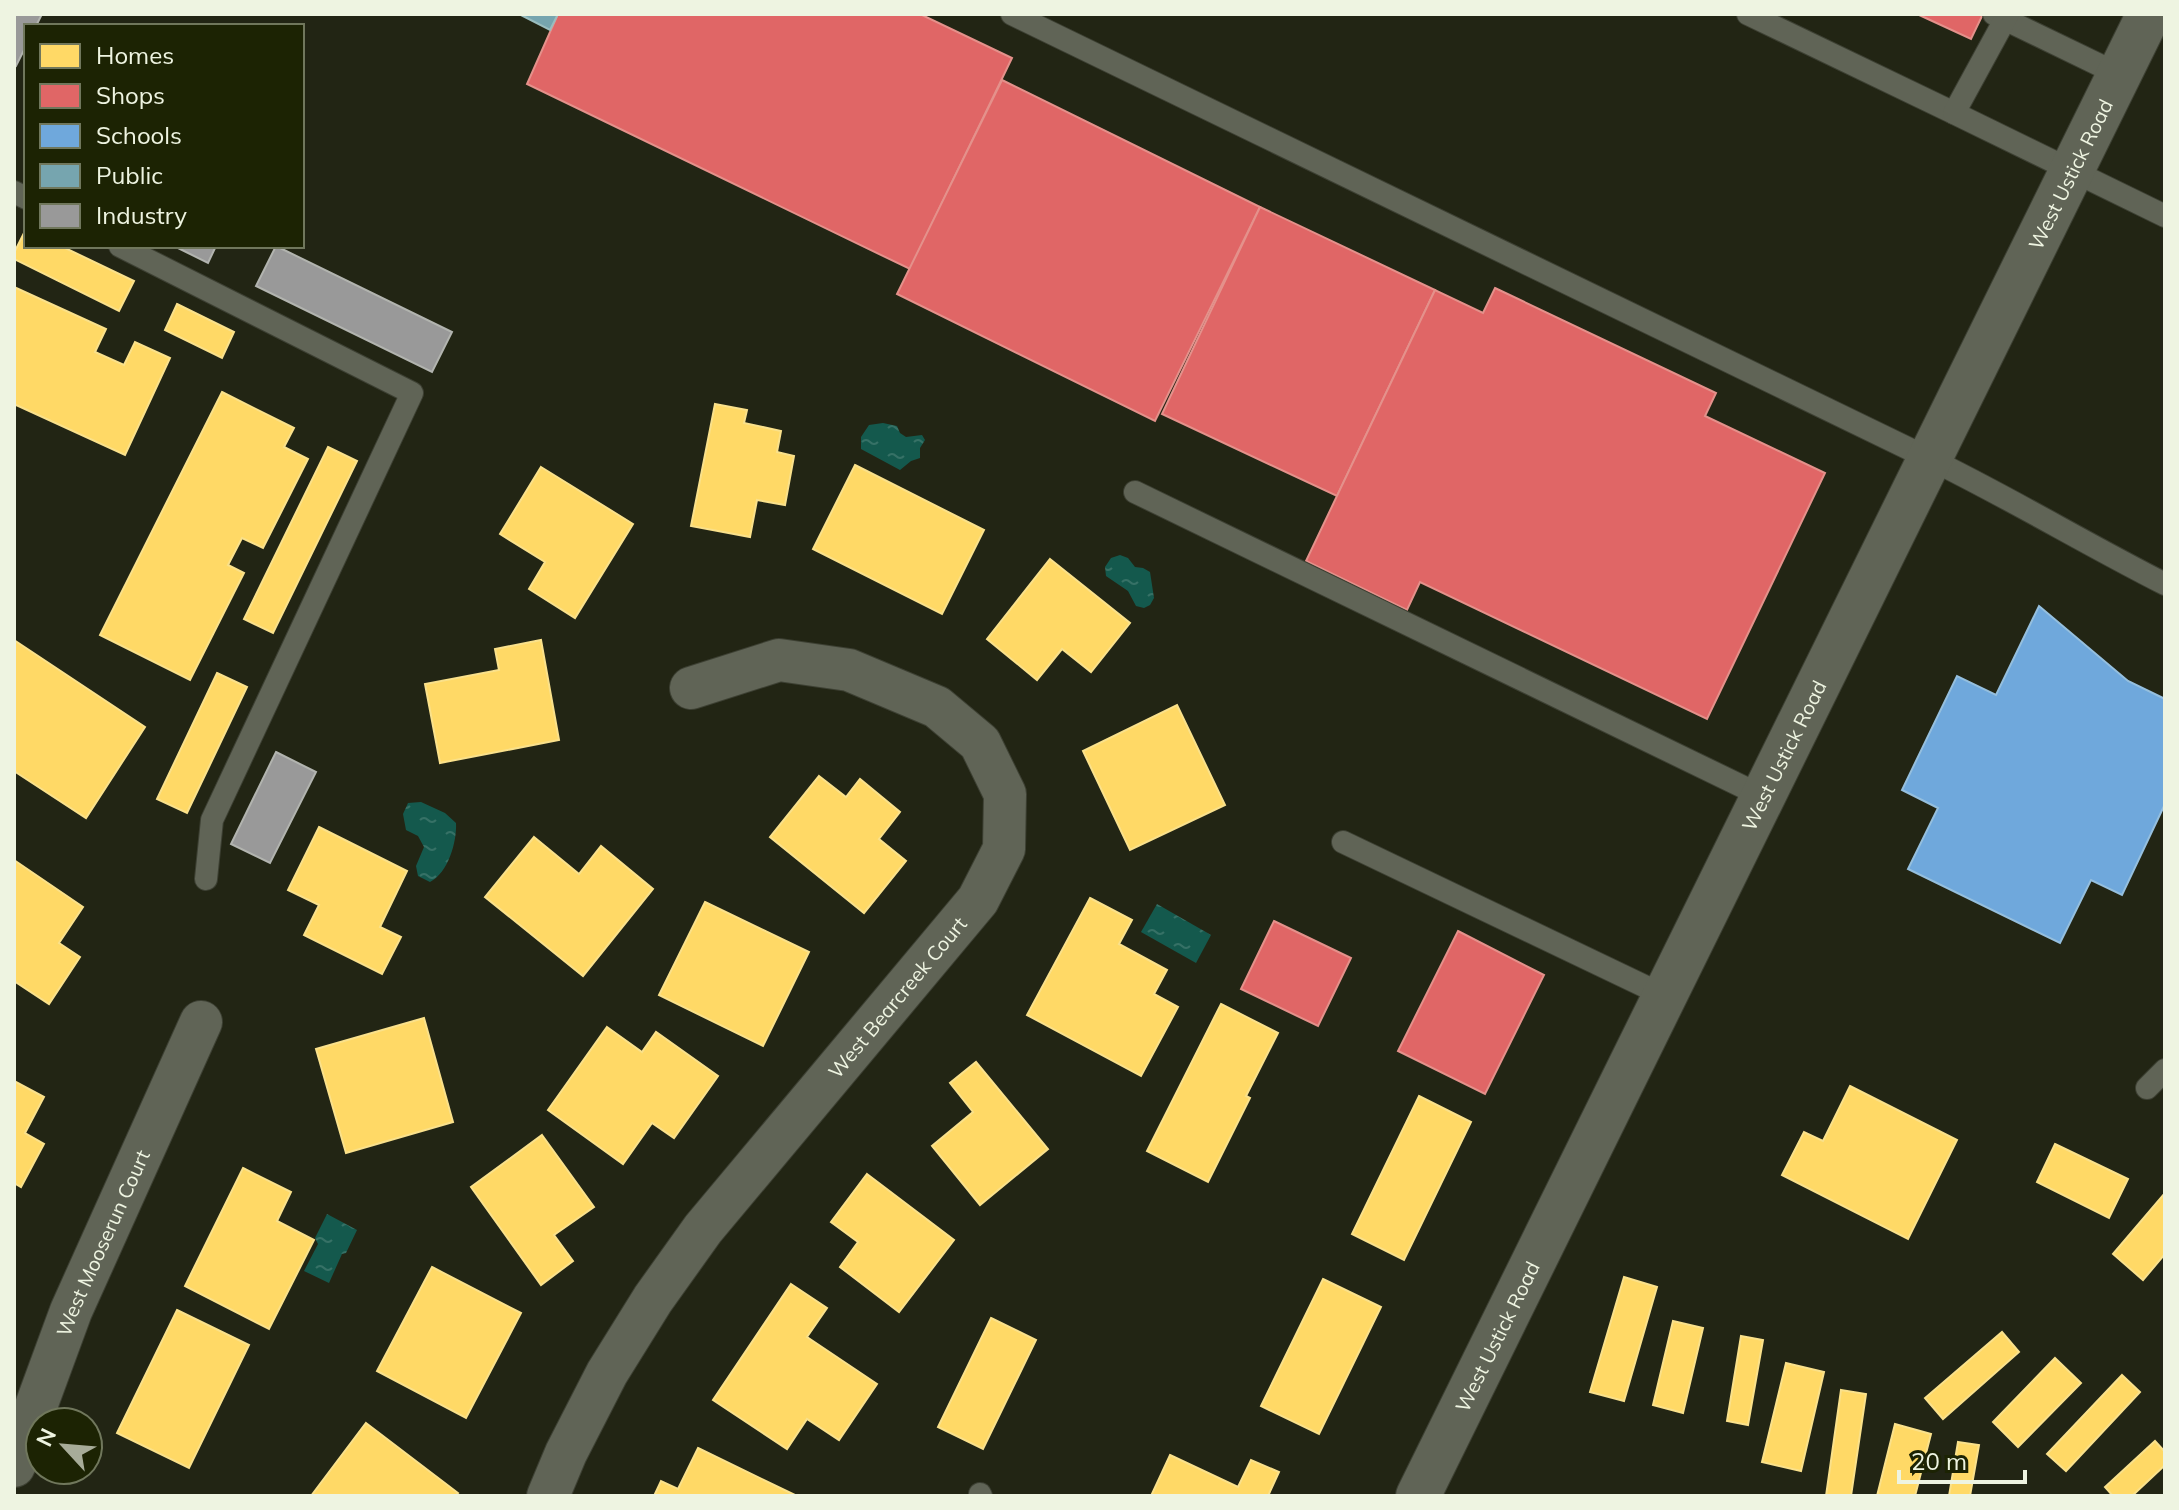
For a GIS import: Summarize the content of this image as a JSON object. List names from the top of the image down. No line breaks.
{"streets":{"main road":["West Ustick Road"],"street":["West Bearcreek Court","West Mooserun Court"]},"legend":["Homes","Shops","Schools","Public","Industry"],"scale_bar":"20 m","north":"top left"}
